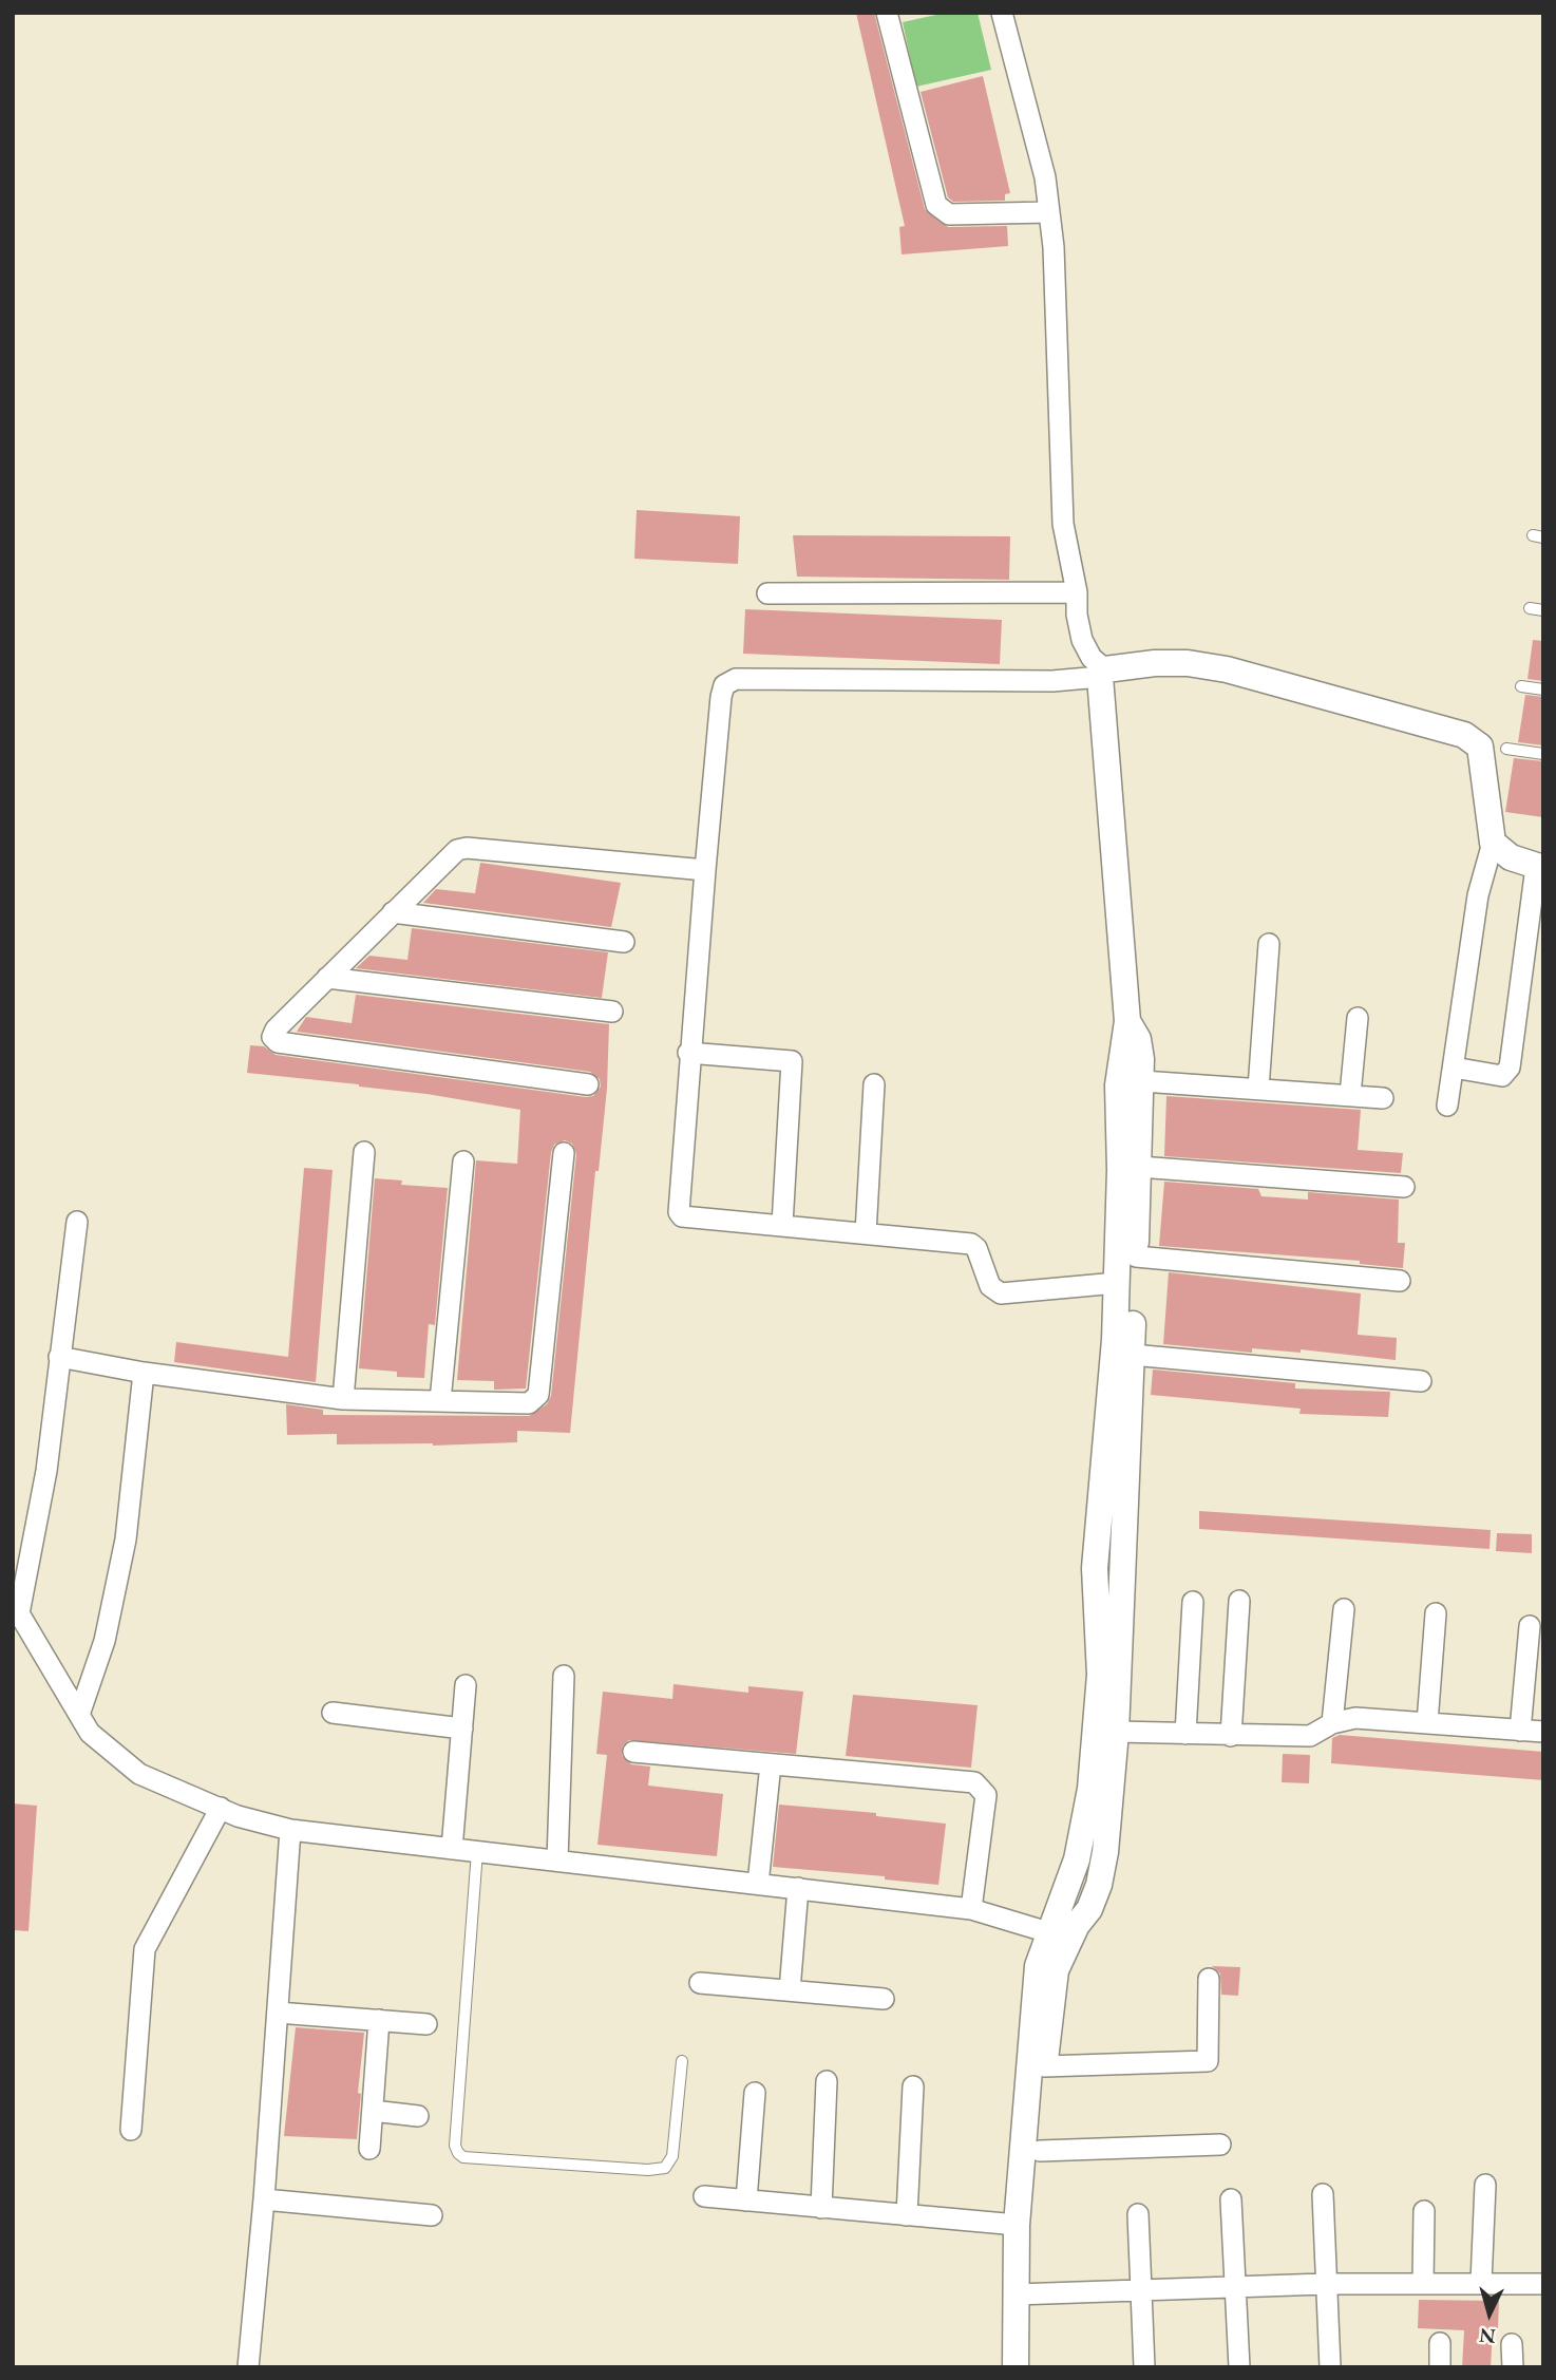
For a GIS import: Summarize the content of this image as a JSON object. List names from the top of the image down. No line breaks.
{"north":"bottom"}
